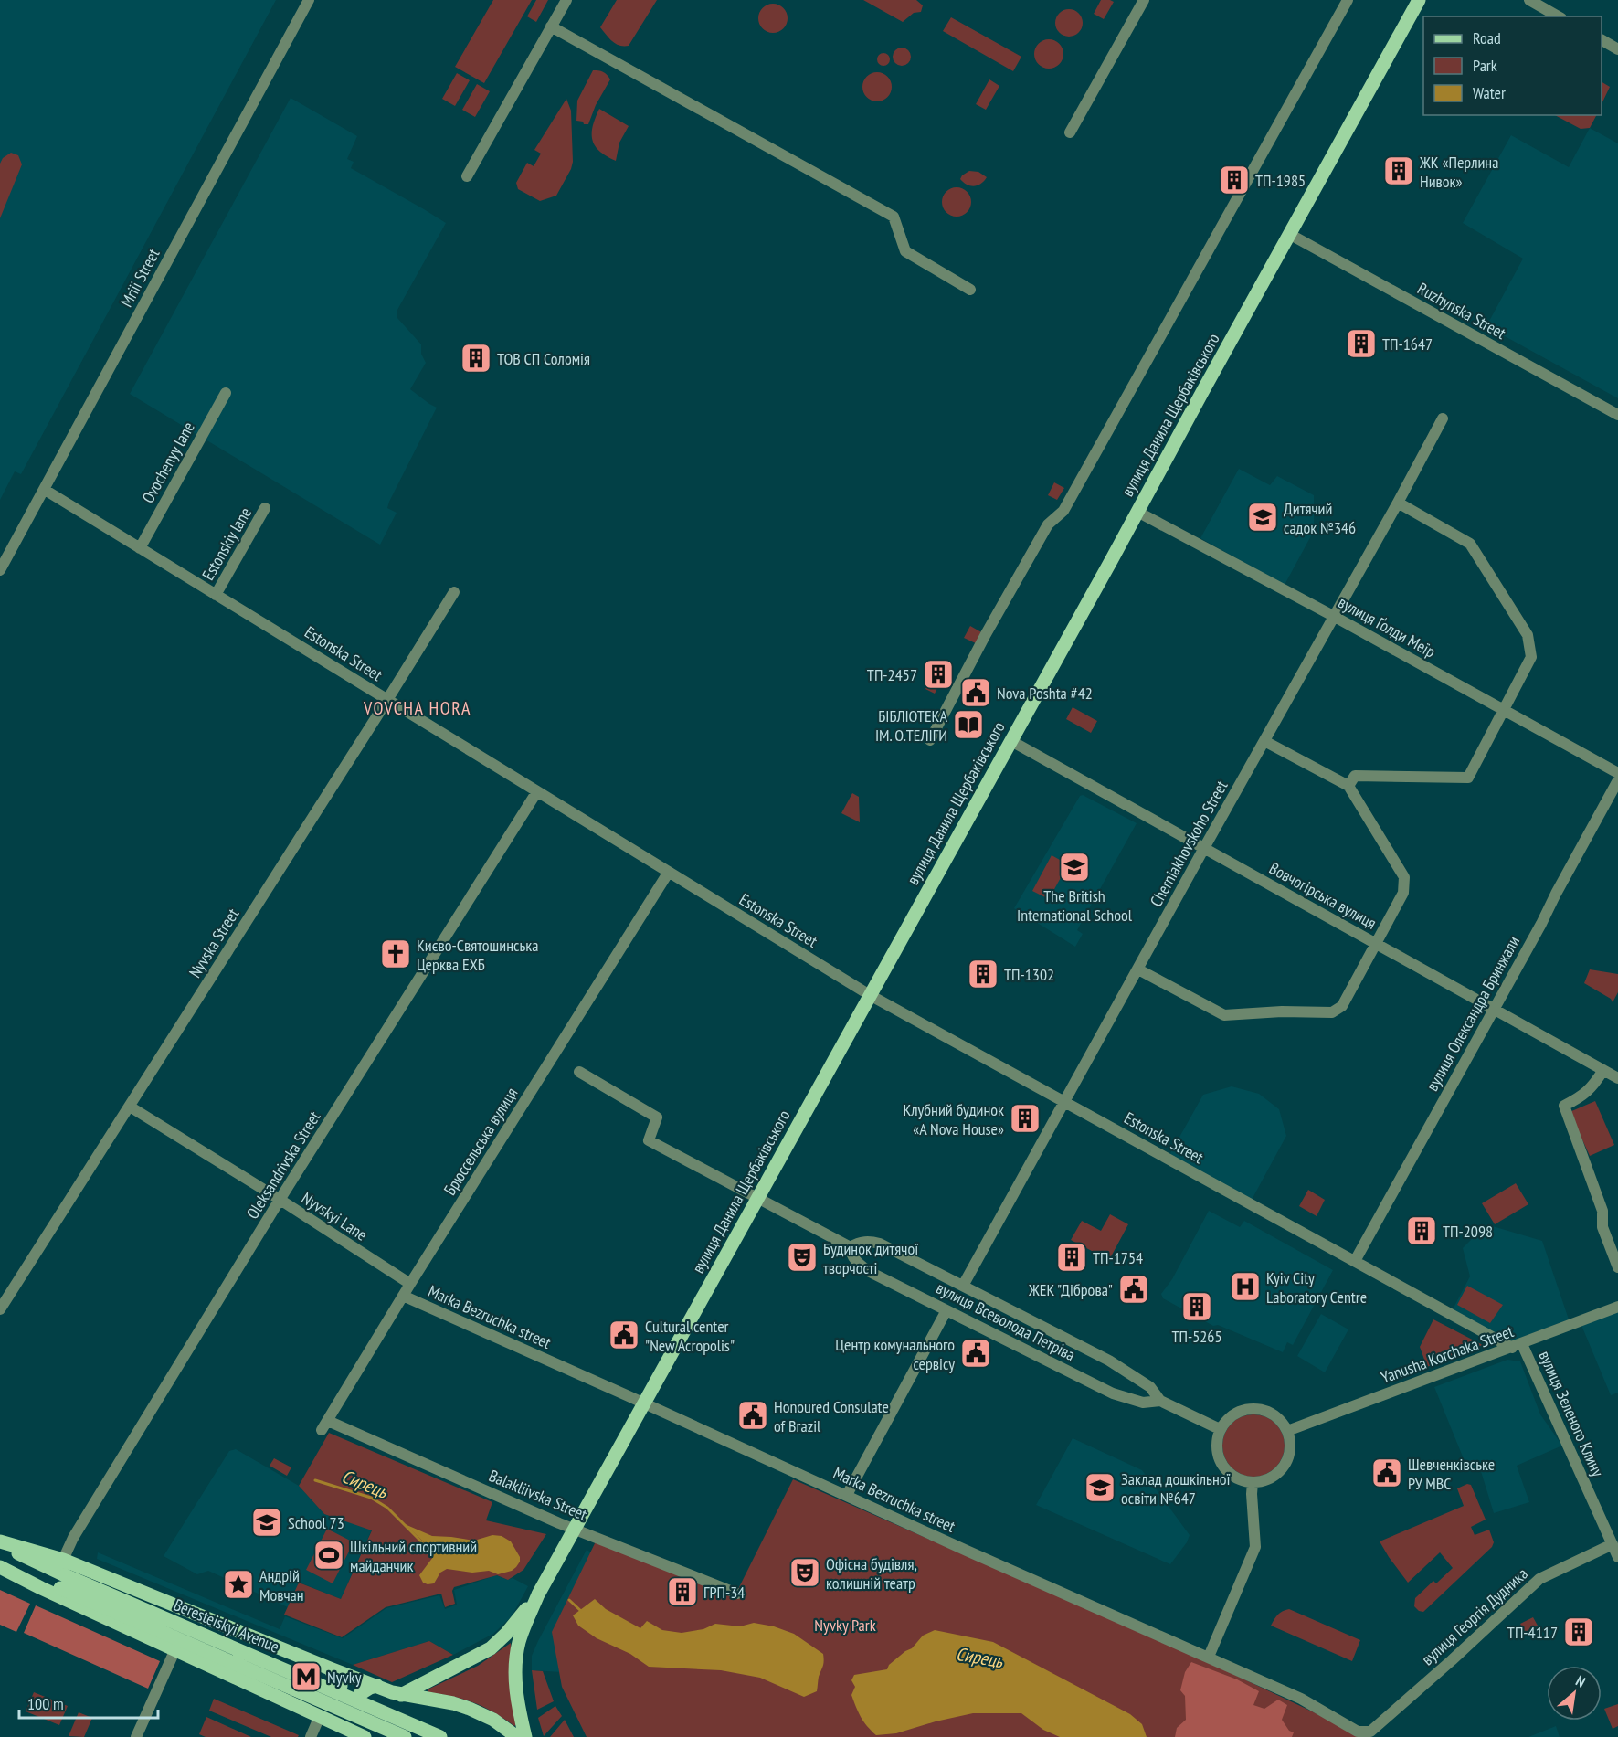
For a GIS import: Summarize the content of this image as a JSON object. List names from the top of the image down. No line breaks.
{"streets":{"main road":["вулиця Данила Щербаківського","Beresteiskyi Avenue"],"street":["Mriii Street","Ruzhynska Street","Ovochenyy lane","Estonskiy lane","вулиця Ґолди Меїр","Estonska Street","Cherniakhovskoho Street","Вовчогірська вулиця","Nyvska Street","вулиця Олександра Бринжали","Брюссельська вулиця","Oleksandrivska Street","Nyvskyi Lane","Marka Bezruchka street","вулиця Всеволода Петріва","Yanusha Korchaka Street","вулиця Зеленого Клину","Balakliivska Street","вулиця Георгія Дудника"]},"crossings":[["Mriii Street","Estonska Street"],["Ruzhynska Street","вулиця Данила Щербаківського"],["вулиця Данила Щербаківського","вулиця Ґолди Меїр"],["вулиця Данила Щербаківського","Estonska Street"],["вулиця Данила Щербаківського","Вовчогірська вулиця"],["вулиця Данила Щербаківського","Marka Bezruchka street"],["вулиця Данила Щербаківського","вулиця Всеволода Петріва"],["вулиця Данила Щербаківського","Balakliivska Street"],["вулиця Данила Щербаківського","Beresteiskyi Avenue"],["Ovochenyy lane","Estonska Street"],["Estonskiy lane","Estonska Street"],["вулиця Ґолди Меїр","Cherniakhovskoho Street"],["Estonska Street","Cherniakhovskoho Street"],["Estonska Street","Nyvska Street"],["Estonska Street","вулиця Олександра Бринжали"],["Estonska Street","Брюссельська вулиця"],["Estonska Street","Oleksandrivska Street"],["Estonska Street","Yanusha Korchaka Street"],["Estonska Street","вулиця Зеленого Клину"],["Cherniakhovskoho Street","Вовчогірська вулиця"],["Cherniakhovskoho Street","вулиця Всеволода Петріва"],["Вовчогірська вулиця","вулиця Олександра Бринжали"],["Nyvska Street","Nyvskyi Lane"],["Брюссельська вулиця","Nyvskyi Lane"],["Брюссельська вулиця","Marka Bezruchka street"],["Брюссельська вулиця","Balakliivska Street"],["Oleksandrivska Street","Nyvskyi Lane"],["Oleksandrivska Street","Beresteiskyi Avenue"],["Marka Bezruchka street","вулиця Георгія Дудника"],["вулиця Всеволода Петріва","Yanusha Korchaka Street"],["Yanusha Korchaka Street","вулиця Зеленого Клину"],["вулиця Зеленого Клину","вулиця Георгія Дудника"]],"districts":["VOVCHA HORA"],"water":["Сирець"],"parks":["Nyvky Park"],"places":{"building":["ЖК «Перлина Нивок»","ТП-1985","ТП-1647","ТОВ СП Соломія","ТП-2457","ТП-1302","Клубний будинок «A Nova House»","ТП-2098","ТП-1754","ТП-5265","ГРП-34","ТП-4117"],"school or university":["Дитячий садок №346","The British International School","Заклад дошкільної освіти №647","School 73"],"public building":["Nova Poshta #42","ЖЕК \"Діброва\"","Cultural center \"New Acropolis\"","Центр комунального сервісу","Honoured Consulate of Brazil","Шевченківське РУ МВС"],"library":["БІБЛІОТЕКА ІМ. О.ТЕЛІГИ"],"church":["Києво-Святошинська Церква ЕХБ"],"theatre":["Будинок дитячої творчості","Офісна будівля, колишній театр"],"hospital":["Kyiv City Laboratory Centre"],"sports":["Шкільний спортивний майданчик"],"place":["Андрій Мовчан"],"metro station":["Nyvky"]},"legend":["Road","Park","Water"],"scale_bar":"100 m","north":"top right"}
